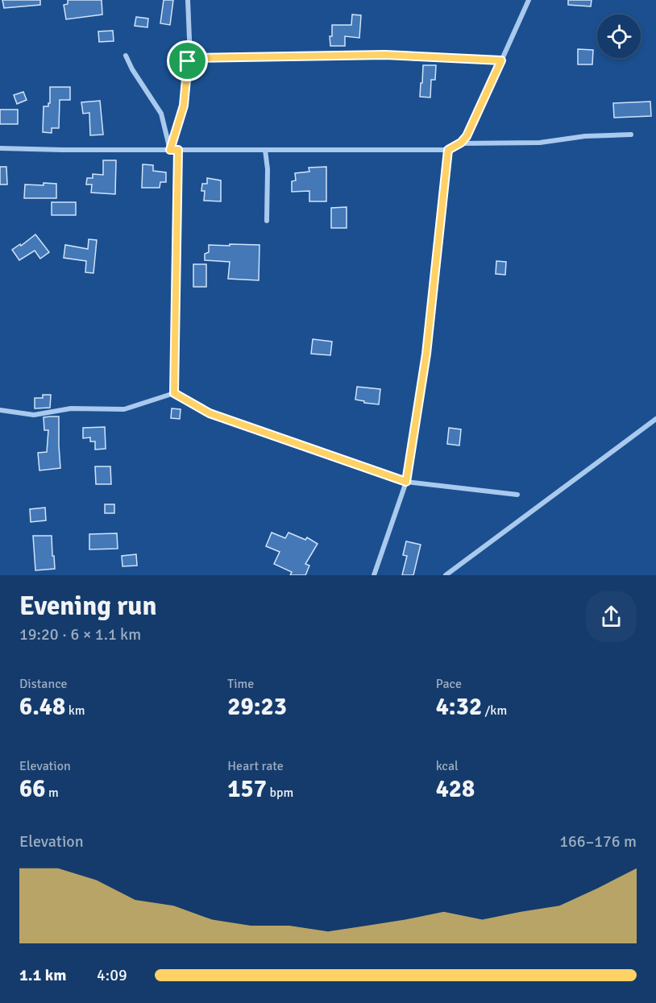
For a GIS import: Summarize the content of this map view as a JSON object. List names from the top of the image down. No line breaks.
{"page":{"heading":["Evening run","19:20 · 6 × 1.1 km"],"stats":[["Distance","6.48 km"],["Time","29:23"],["Pace","4:32 /km"],["Elevation","66 m"],["Heart rate","157 bpm"],["kcal","428"]],"chart":["Elevation","166–176 m"],"list":[{"name":"1.1 km","note":"4:09"}]}}
